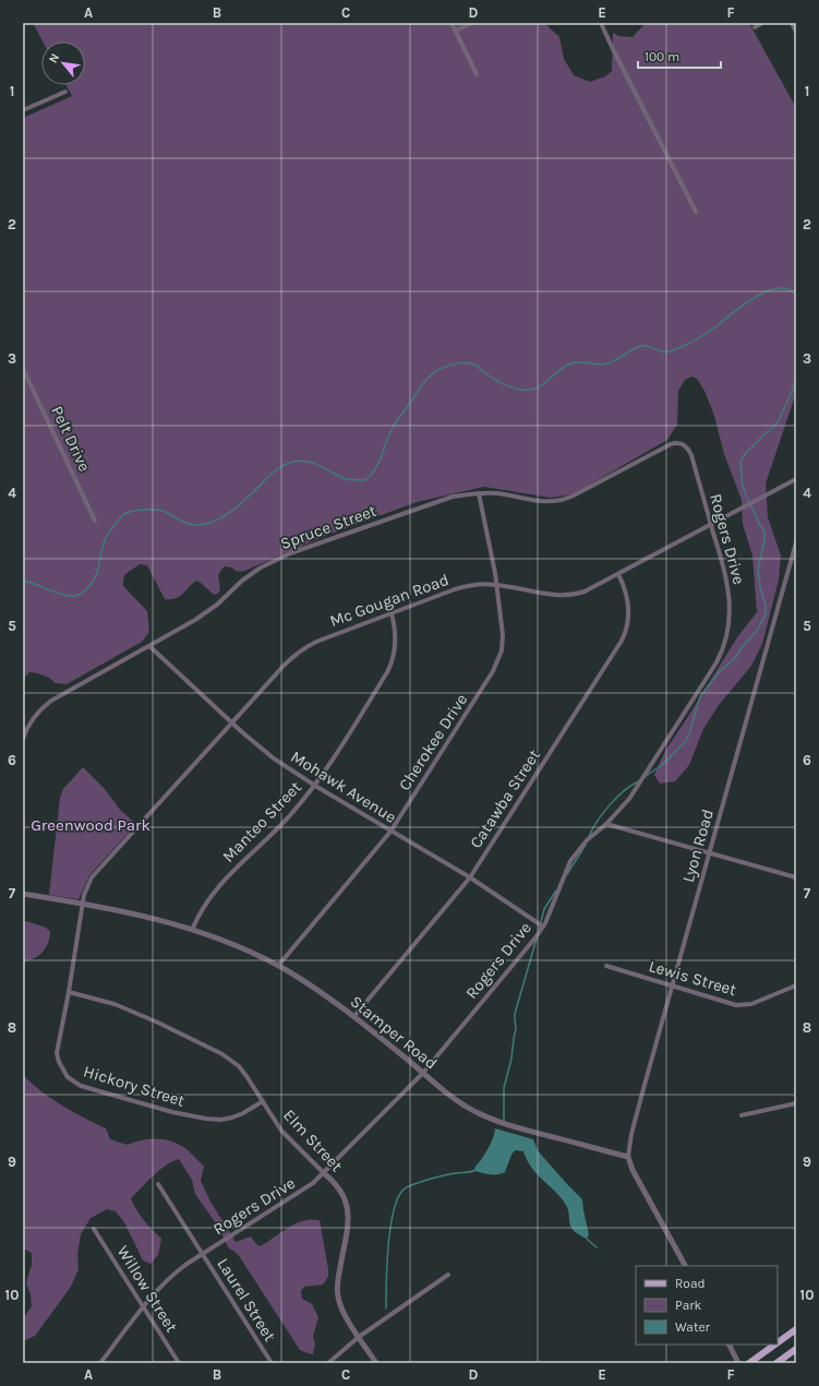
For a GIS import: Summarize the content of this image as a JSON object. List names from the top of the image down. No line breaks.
{"streets":{"street":["Pelt Drive","Spruce Street","Rogers Drive","Mc Gougan Road","Cherokee Drive","Mohawk Avenue","Catawba Street","Manteo Street","Lyon Road","Lewis Street","Stamper Road","Hickory Street","Elm Street","Willow Street","Laurel Street"]},"crossings":[["Spruce Street","Rogers Drive"],["Spruce Street","Cherokee Drive"],["Spruce Street","Mohawk Avenue"],["Rogers Drive","Mc Gougan Road"],["Rogers Drive","Mohawk Avenue"],["Rogers Drive","Stamper Road"],["Rogers Drive","Elm Street"],["Rogers Drive","Willow Street"],["Rogers Drive","Laurel Street"],["Mc Gougan Road","Cherokee Drive"],["Mc Gougan Road","Mohawk Avenue"],["Mc Gougan Road","Catawba Street"],["Mc Gougan Road","Manteo Street"],["Mc Gougan Road","Stamper Road"],["Mc Gougan Road","Hickory Street"],["Cherokee Drive","Mohawk Avenue"],["Cherokee Drive","Stamper Road"],["Mohawk Avenue","Catawba Street"],["Mohawk Avenue","Manteo Street"],["Catawba Street","Stamper Road"],["Manteo Street","Stamper Road"],["Lyon Road","Lewis Street"],["Lyon Road","Stamper Road"],["Stamper Road","Hickory Street"],["Hickory Street","Elm Street"]],"parks":["Greenwood Park"],"legend":["Road","Park","Water"],"scale_bar":"100 m","north":"top left","grid":{"columns":["A","B","C","D","E","F"],"rows":["1","2","3","4","5","6","7","8","9","10"]}}
